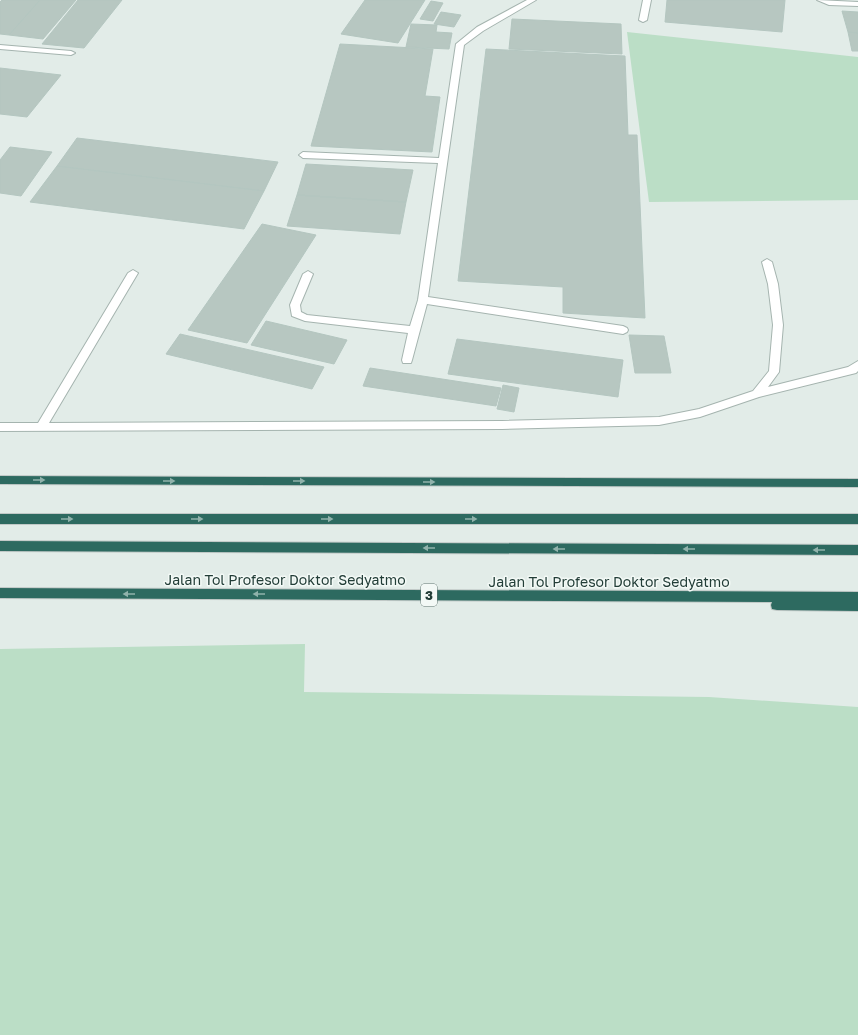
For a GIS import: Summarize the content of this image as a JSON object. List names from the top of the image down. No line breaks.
{"streets":{"highway":["Jalan Tol Profesor Doktor Sedyatmo","3"]}}
